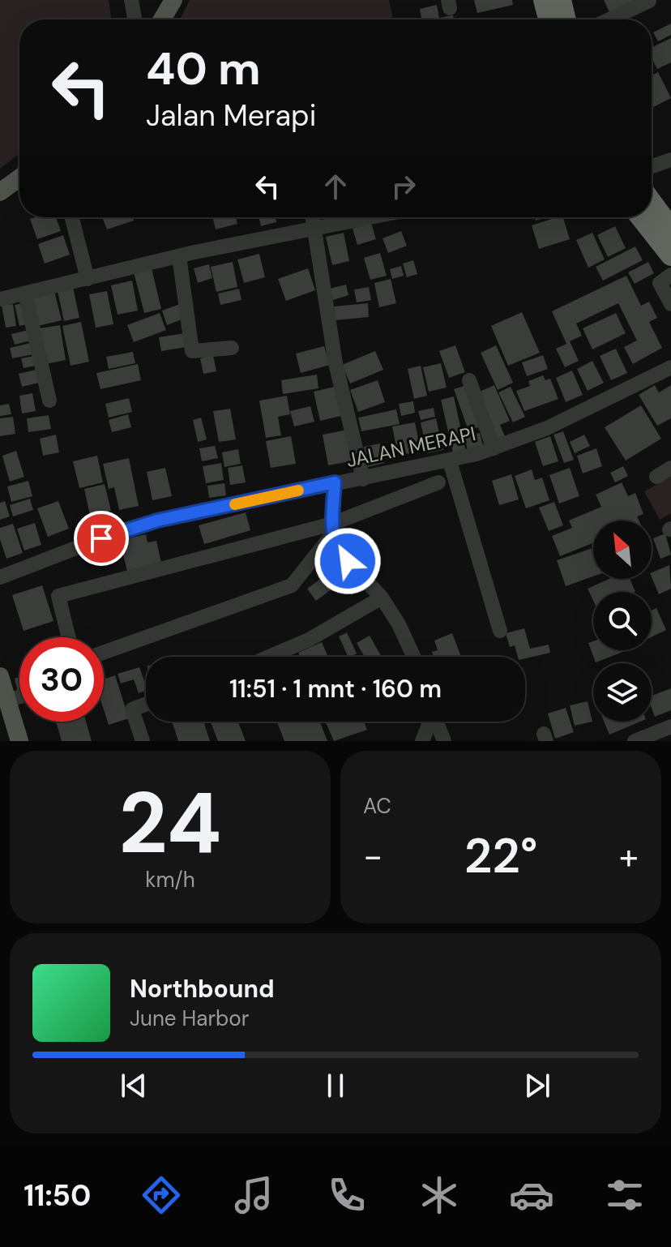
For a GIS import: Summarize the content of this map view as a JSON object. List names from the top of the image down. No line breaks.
{"streets":{"street":["JALAN MERAPI"]},"north":"top left","page":{"turn":["40 m","Jalan Merapi"],"limit":"30","trip":"11:51 · 1 mnt · 160 m","tile":[["24","km/h"],"AC"],"heat":["−","22°","+"],"song":["Northbound","June Harbor"],"tabs":"11:50"}}
